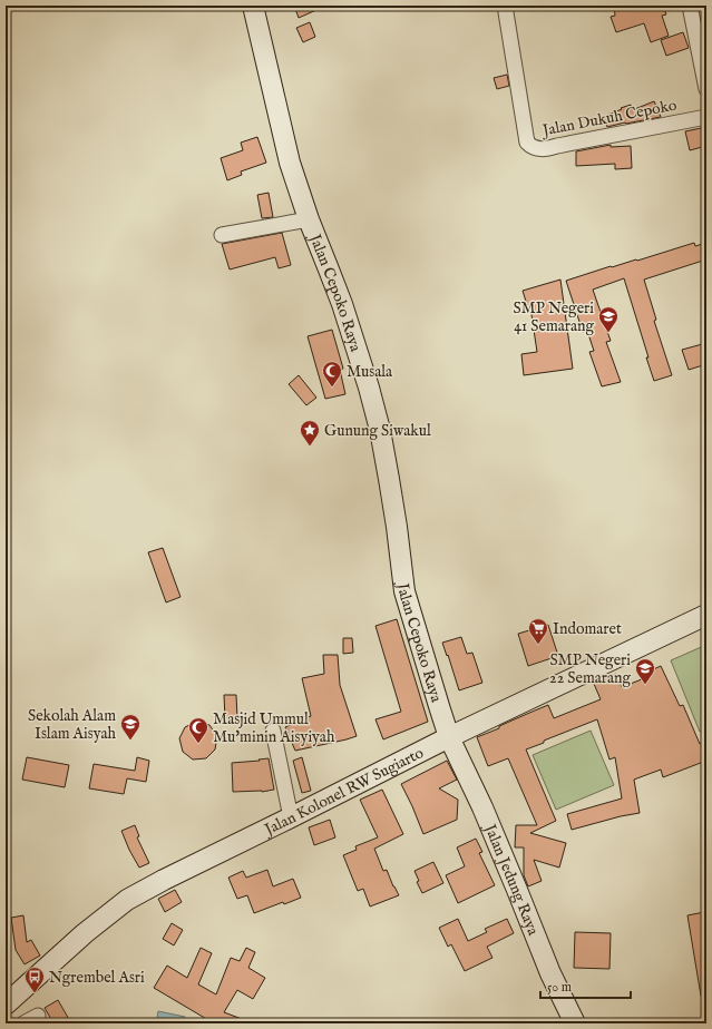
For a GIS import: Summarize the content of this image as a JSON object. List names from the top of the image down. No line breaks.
{"streets":{"main road":["Jalan Cepoko Raya","Jalan Kolonel RW Sugiarto","Jalan Jedung Raya"],"street":["Jalan Dukuh Cepoko"]},"crossings":[["Jalan Cepoko Raya","Jalan Kolonel RW Sugiarto"],["Jalan Cepoko Raya","Jalan Jedung Raya"],["Jalan Kolonel RW Sugiarto","Jalan Jedung Raya"]],"places":{"school or university":["SMP Negeri 41 Semarang","SMP Negeri 22 Semarang","Sekolah Alam Islam Aisyah"],"mosque":["Musala","Masjid Ummul Mu'minin Aisyiyah"],"place":["Gunung Siwakul"],"supermarket":["Indomaret"],"bus stop":["Ngrembel Asri"]},"scale_bar":"50 m"}
